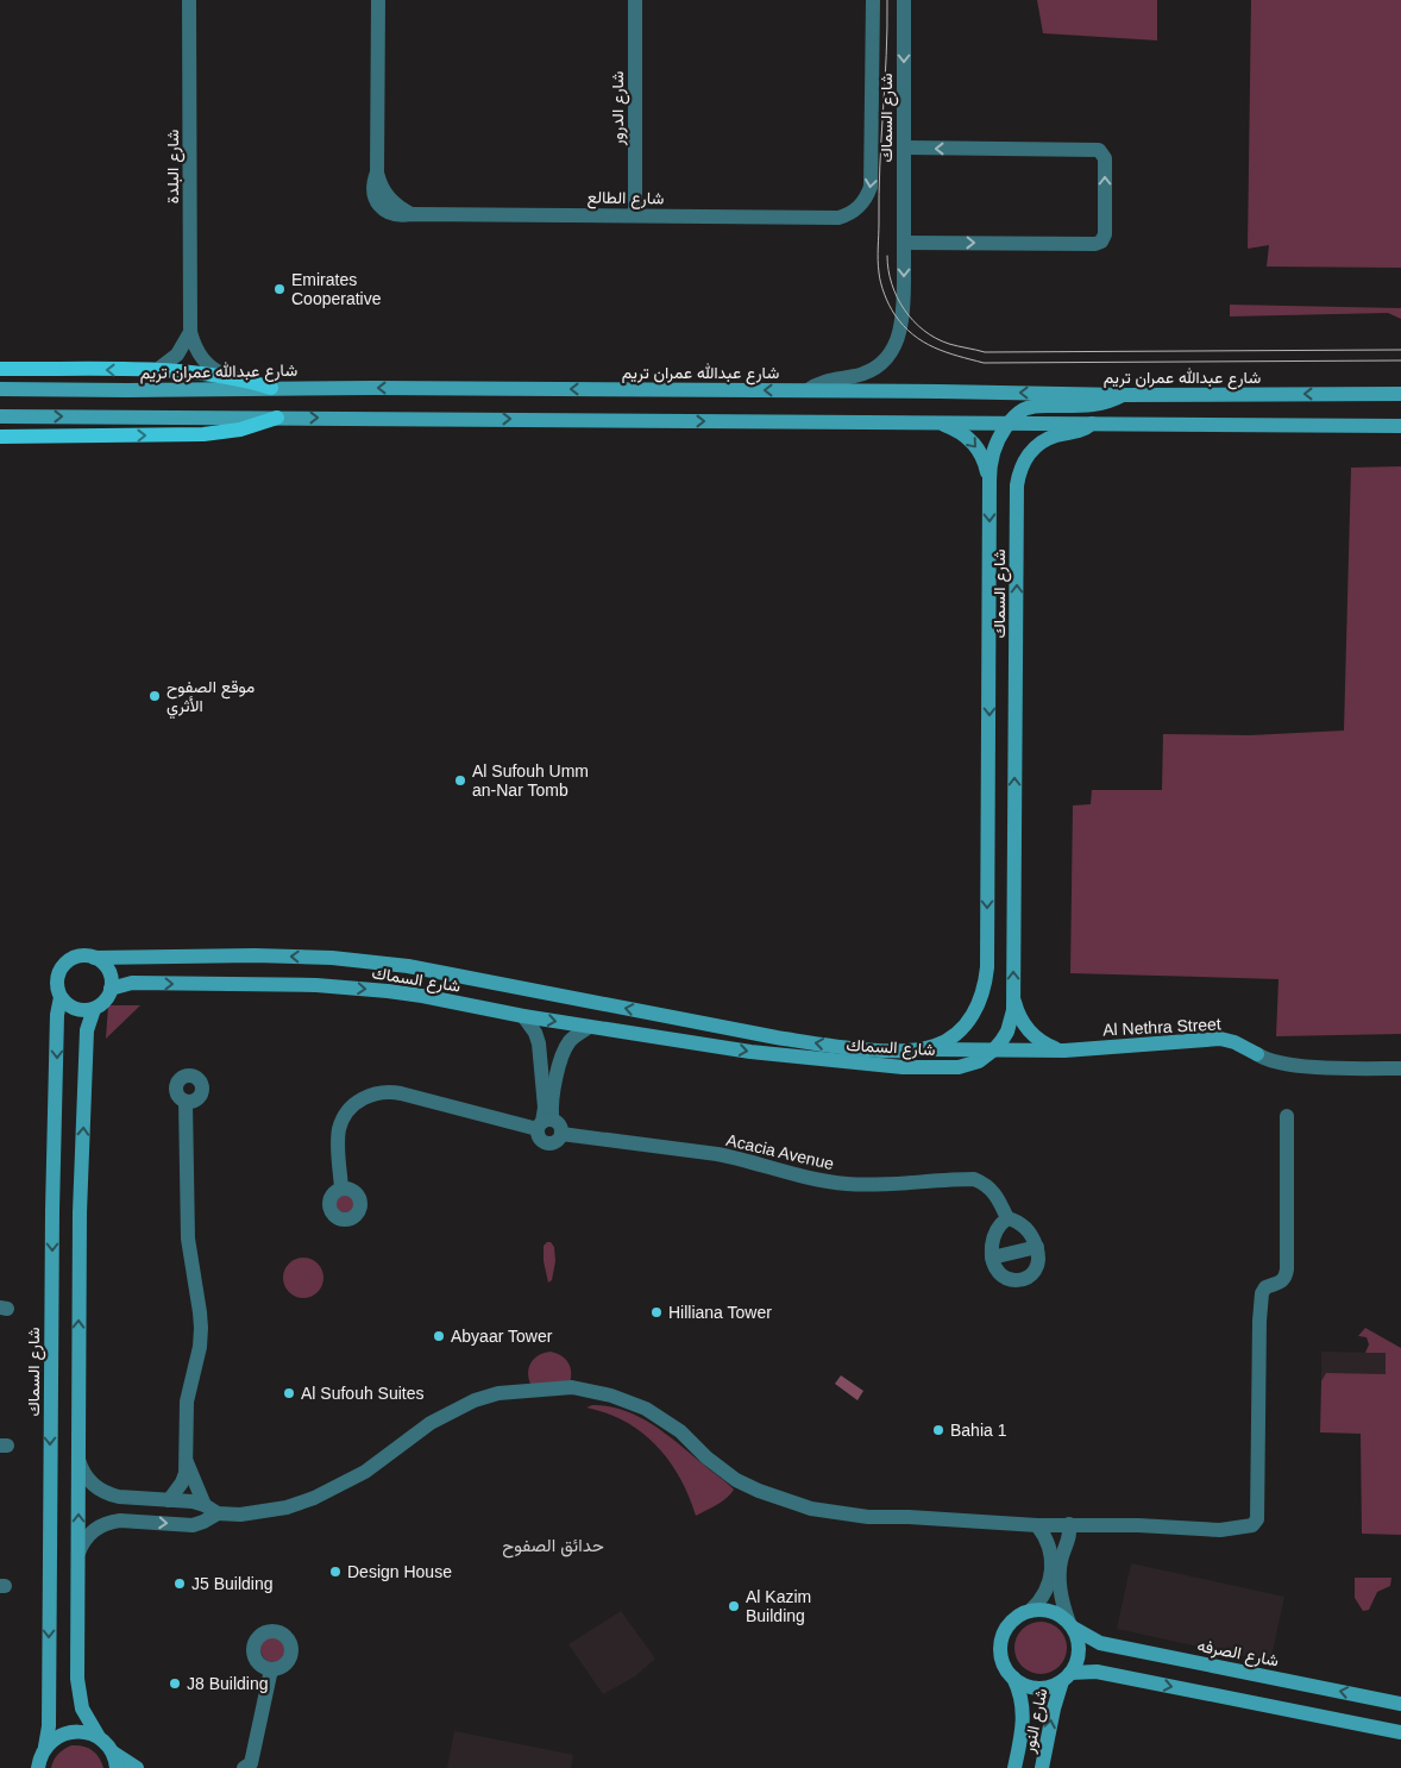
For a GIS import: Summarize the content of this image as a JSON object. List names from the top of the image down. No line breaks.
{"streets":{"street":["شارع الدرور","شارع السماك","شارع البلدة","شارع الطالع","شارع عبدالله عمران تريم","Al Nethra Street","Acacia Avenue","شارع الصرفه","شارع النور"]},"crossings":[["شارع الدرور","شارع الطالع"],["شارع السماك","شارع عبدالله عمران تريم"],["شارع السماك","Al Nethra Street"],["شارع الصرفه","شارع النور"]],"districts":["حدائق الصفوح"],"places":["Emirates Cooperative","موقع الصفوح الأثري","Al Sufouh Umm an-Nar Tomb","Hilliana Tower","Abyaar Tower","Al Sufouh Suites","Bahia 1","Design House","J5 Building","Al Kazim Building","J8 Building"]}
